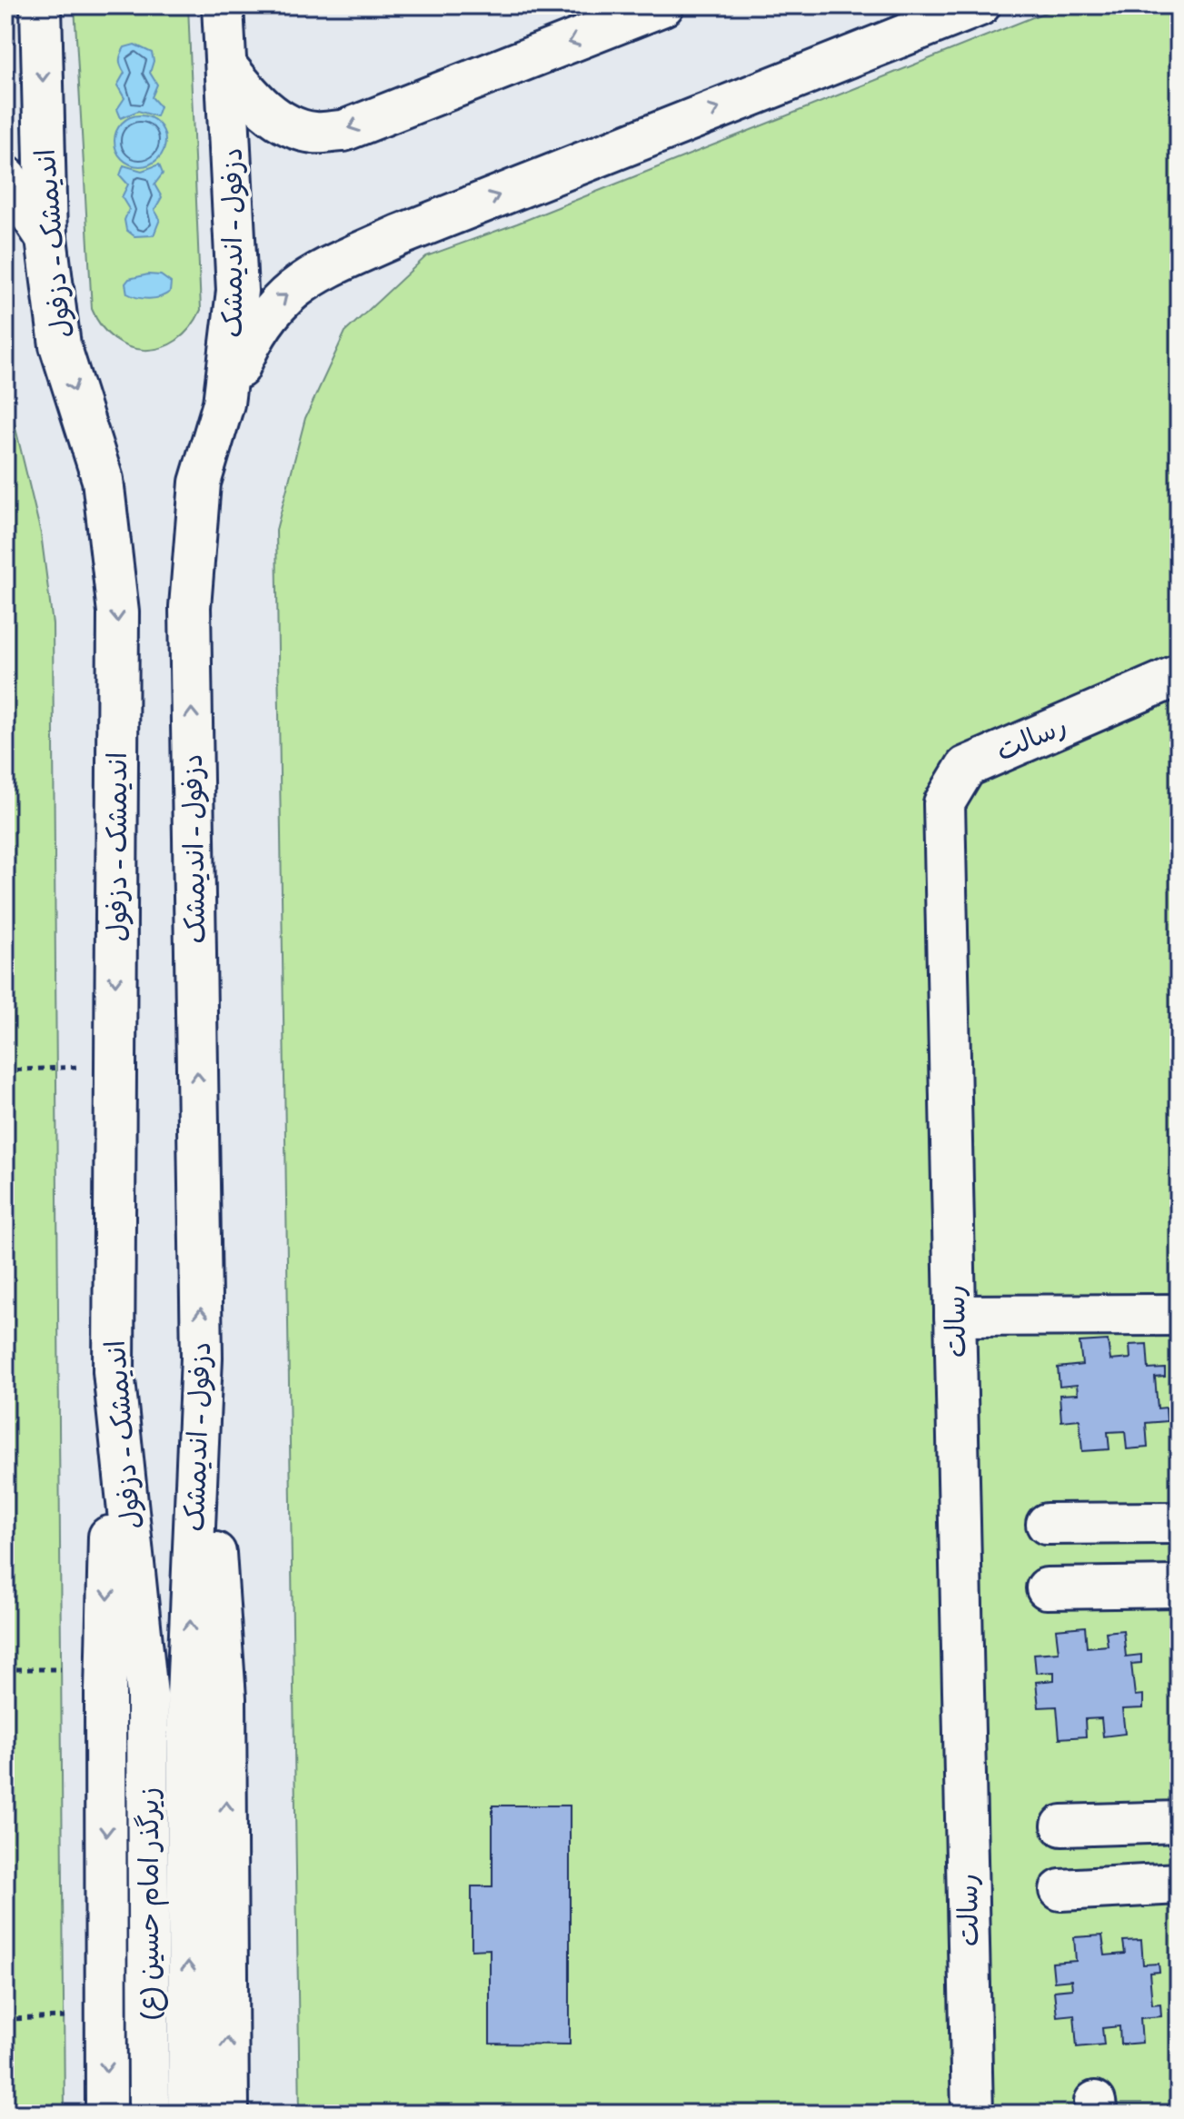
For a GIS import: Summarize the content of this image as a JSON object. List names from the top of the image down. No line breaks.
{"streets":{"main road":["دزفول - اندیمشک","اندیمشک - دزفول","رسالت","زیرگذر امام حسین (ع)"]},"crossings":[["دزفول - اندیمشک","زیرگذر امام حسین (ع)"],["اندیمشک - دزفول","زیرگذر امام حسین (ع)"]],"one_way":["اندیمشک - دزفول"]}
